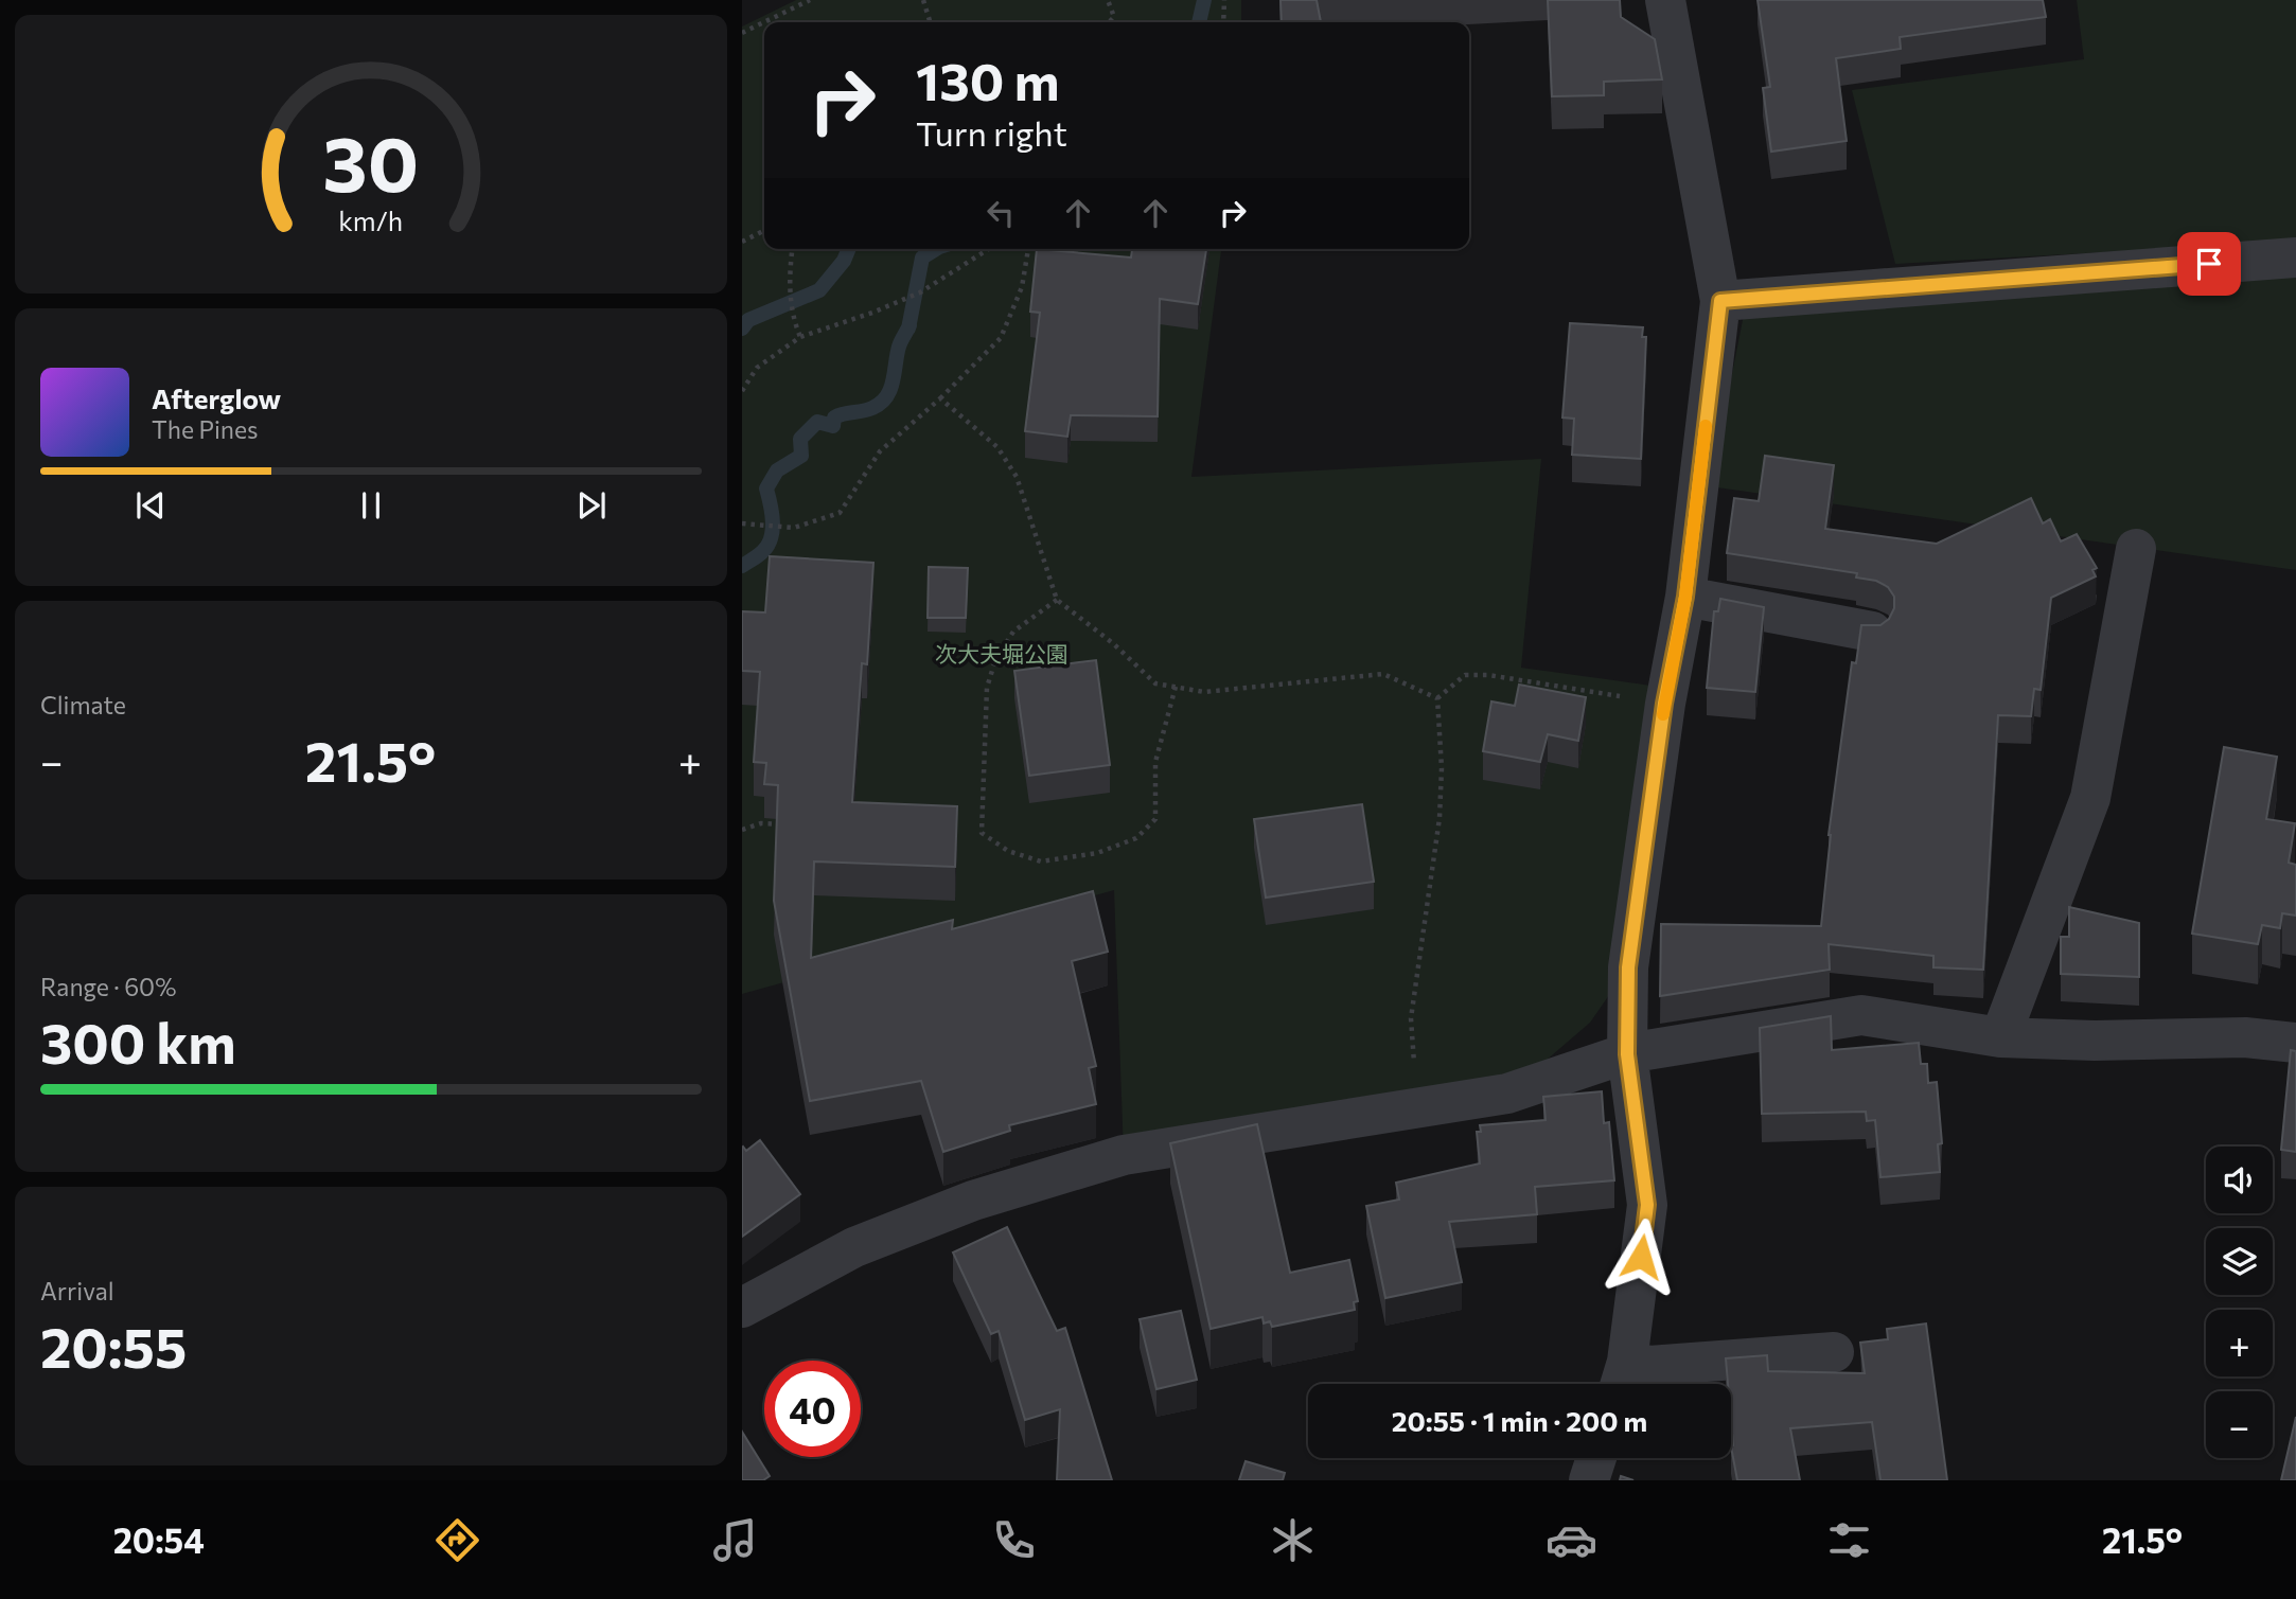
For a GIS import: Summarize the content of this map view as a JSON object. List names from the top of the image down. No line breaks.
{"parks":["次大夫堀公園"],"page":{"turn":["130 m","Turn right"],"song":["Afterglow","The Pines"],"tile":["Climate",["Range · 60%","300 km"],["Arrival","20:55"]],"heat":["−","21.5°","+"],"map_buttons":["+","−"],"limit":"40","trip":"20:55 · 1 min · 200 m","tabs":["20:54","21.5°"],"gauge":["30","km/h"]}}
